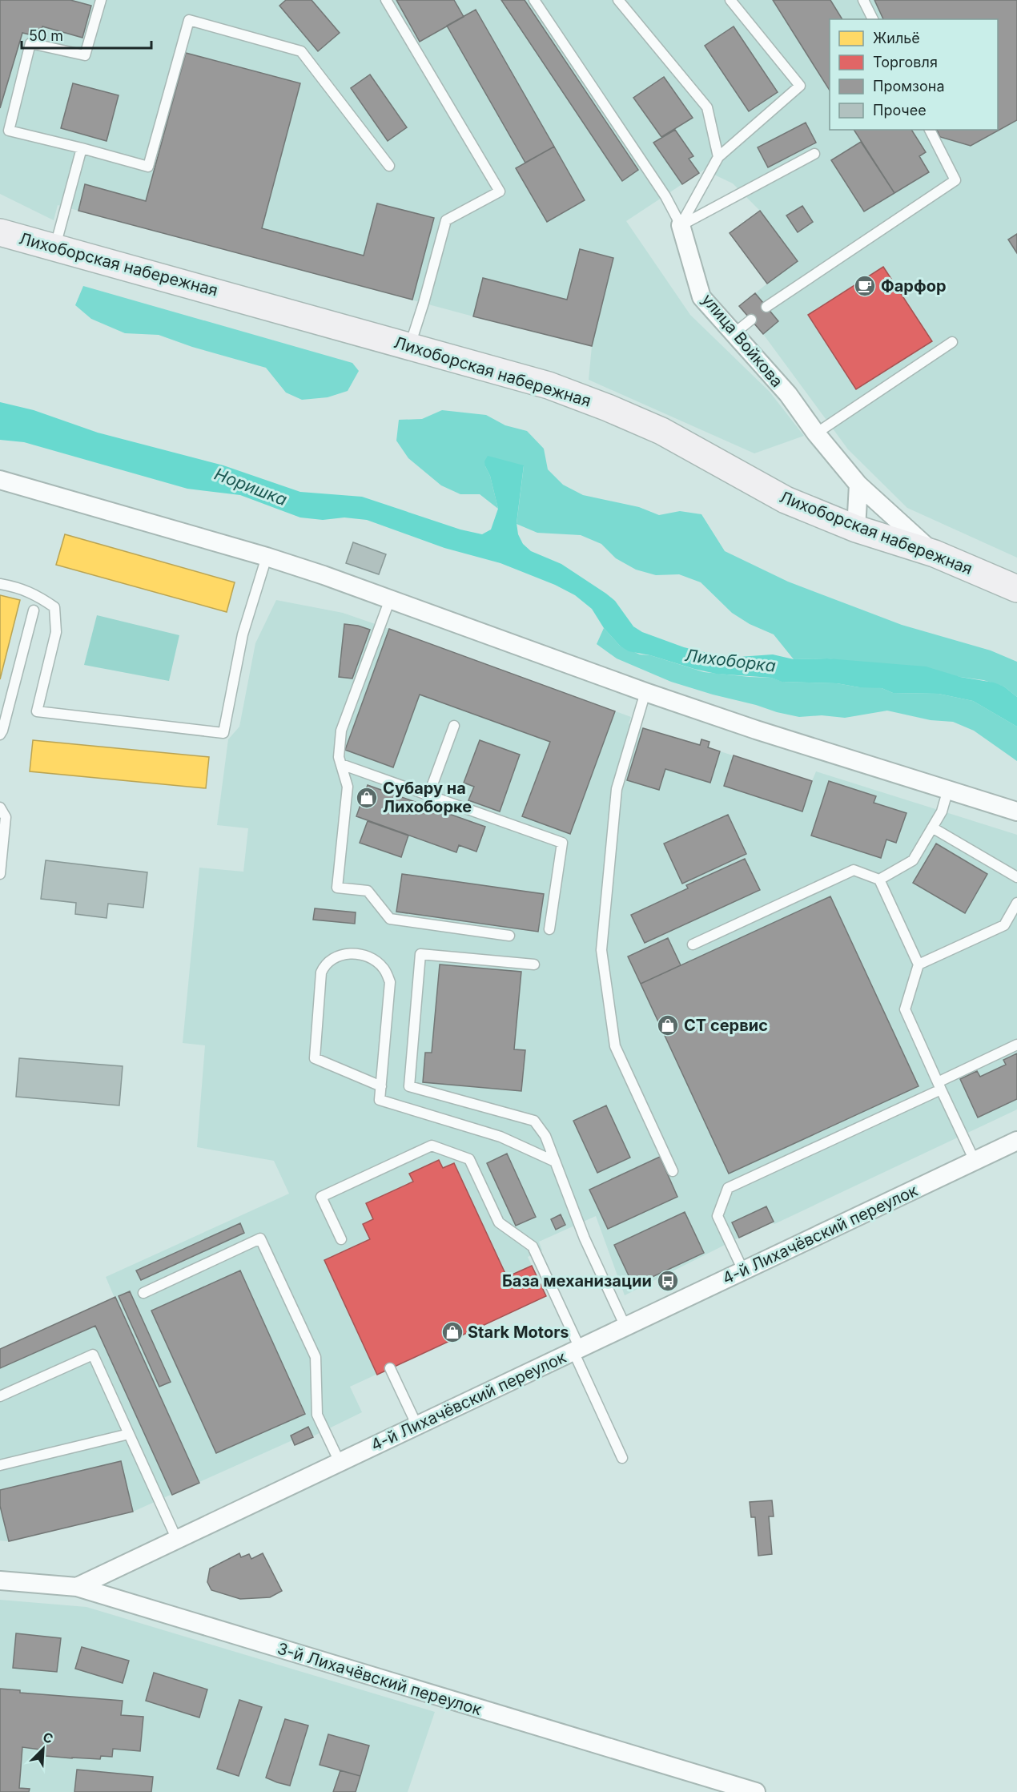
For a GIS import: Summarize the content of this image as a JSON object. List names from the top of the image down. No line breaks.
{"streets":{"street":["Лихоборская набережная","улица Войкова","4-й Лихачёвский переулок","3-й Лихачёвский переулок"]},"crossings":[["Лихоборская набережная","улица Войкова"],["4-й Лихачёвский переулок","3-й Лихачёвский переулок"]],"water":["Норишка","Лихоборка"],"places":{"cafe":["Фарфор"],"shop":["Субару на Лихоборке","СТ сервис","Stark Motors"],"bus stop":["База механизации"]},"legend":["Жильё","Торговля","Промзона","Прочее"],"scale_bar":"50 m","north":"top right"}
